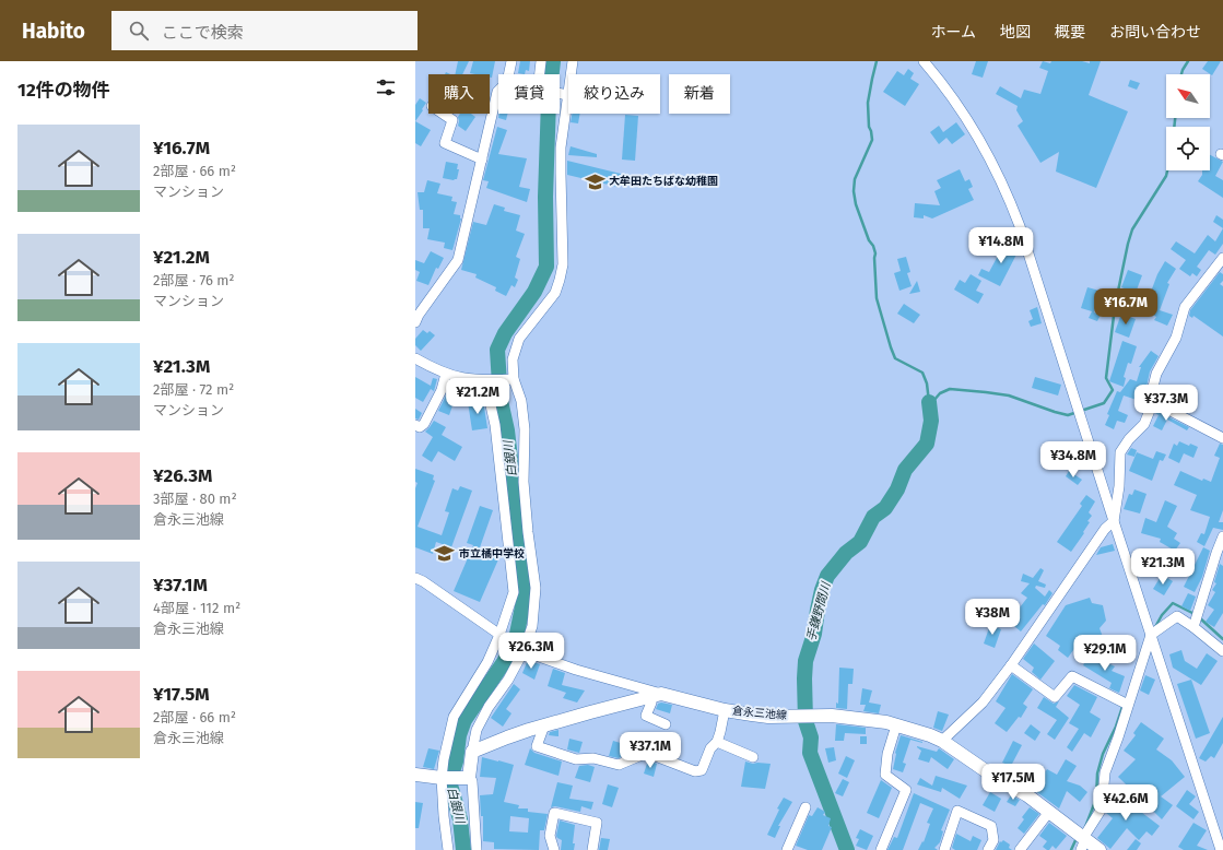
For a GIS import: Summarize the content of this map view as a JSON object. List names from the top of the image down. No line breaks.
{"streets":{"main road":["倉永三池線"]},"water":["白銀川","手鎌野間川"],"places":{"school or university":["大牟田たちばな幼稚園","市立橘中学校"]},"north":"top left","page":{"header":"Habito","search":"ここで検索","nav":["ホーム","地図","概要","お問い合わせ"],"heading":"12件の物件","chip":["購入","賃貸","絞り込み","新着"],"list":[{"name":"¥16.7M","note":"2部屋 · 66 m² · マンション"},{"name":"¥21.2M","note":"2部屋 · 76 m² · マンション"},{"name":"¥21.3M","note":"2部屋 · 72 m² · マンション"},{"name":"¥26.3M","note":"3部屋 · 80 m² · 倉永三池線"},{"name":"¥37.1M","note":"4部屋 · 112 m² · 倉永三池線"},{"name":"¥17.5M","note":"2部屋 · 66 m² · 倉永三池線"}],"price":["¥14.8M","¥16.7M","¥21.2M","¥37.3M","¥34.8M","¥21.3M","¥38M","¥26.3M","¥29.1M","¥37.1M","¥17.5M","¥42.6M"]}}
